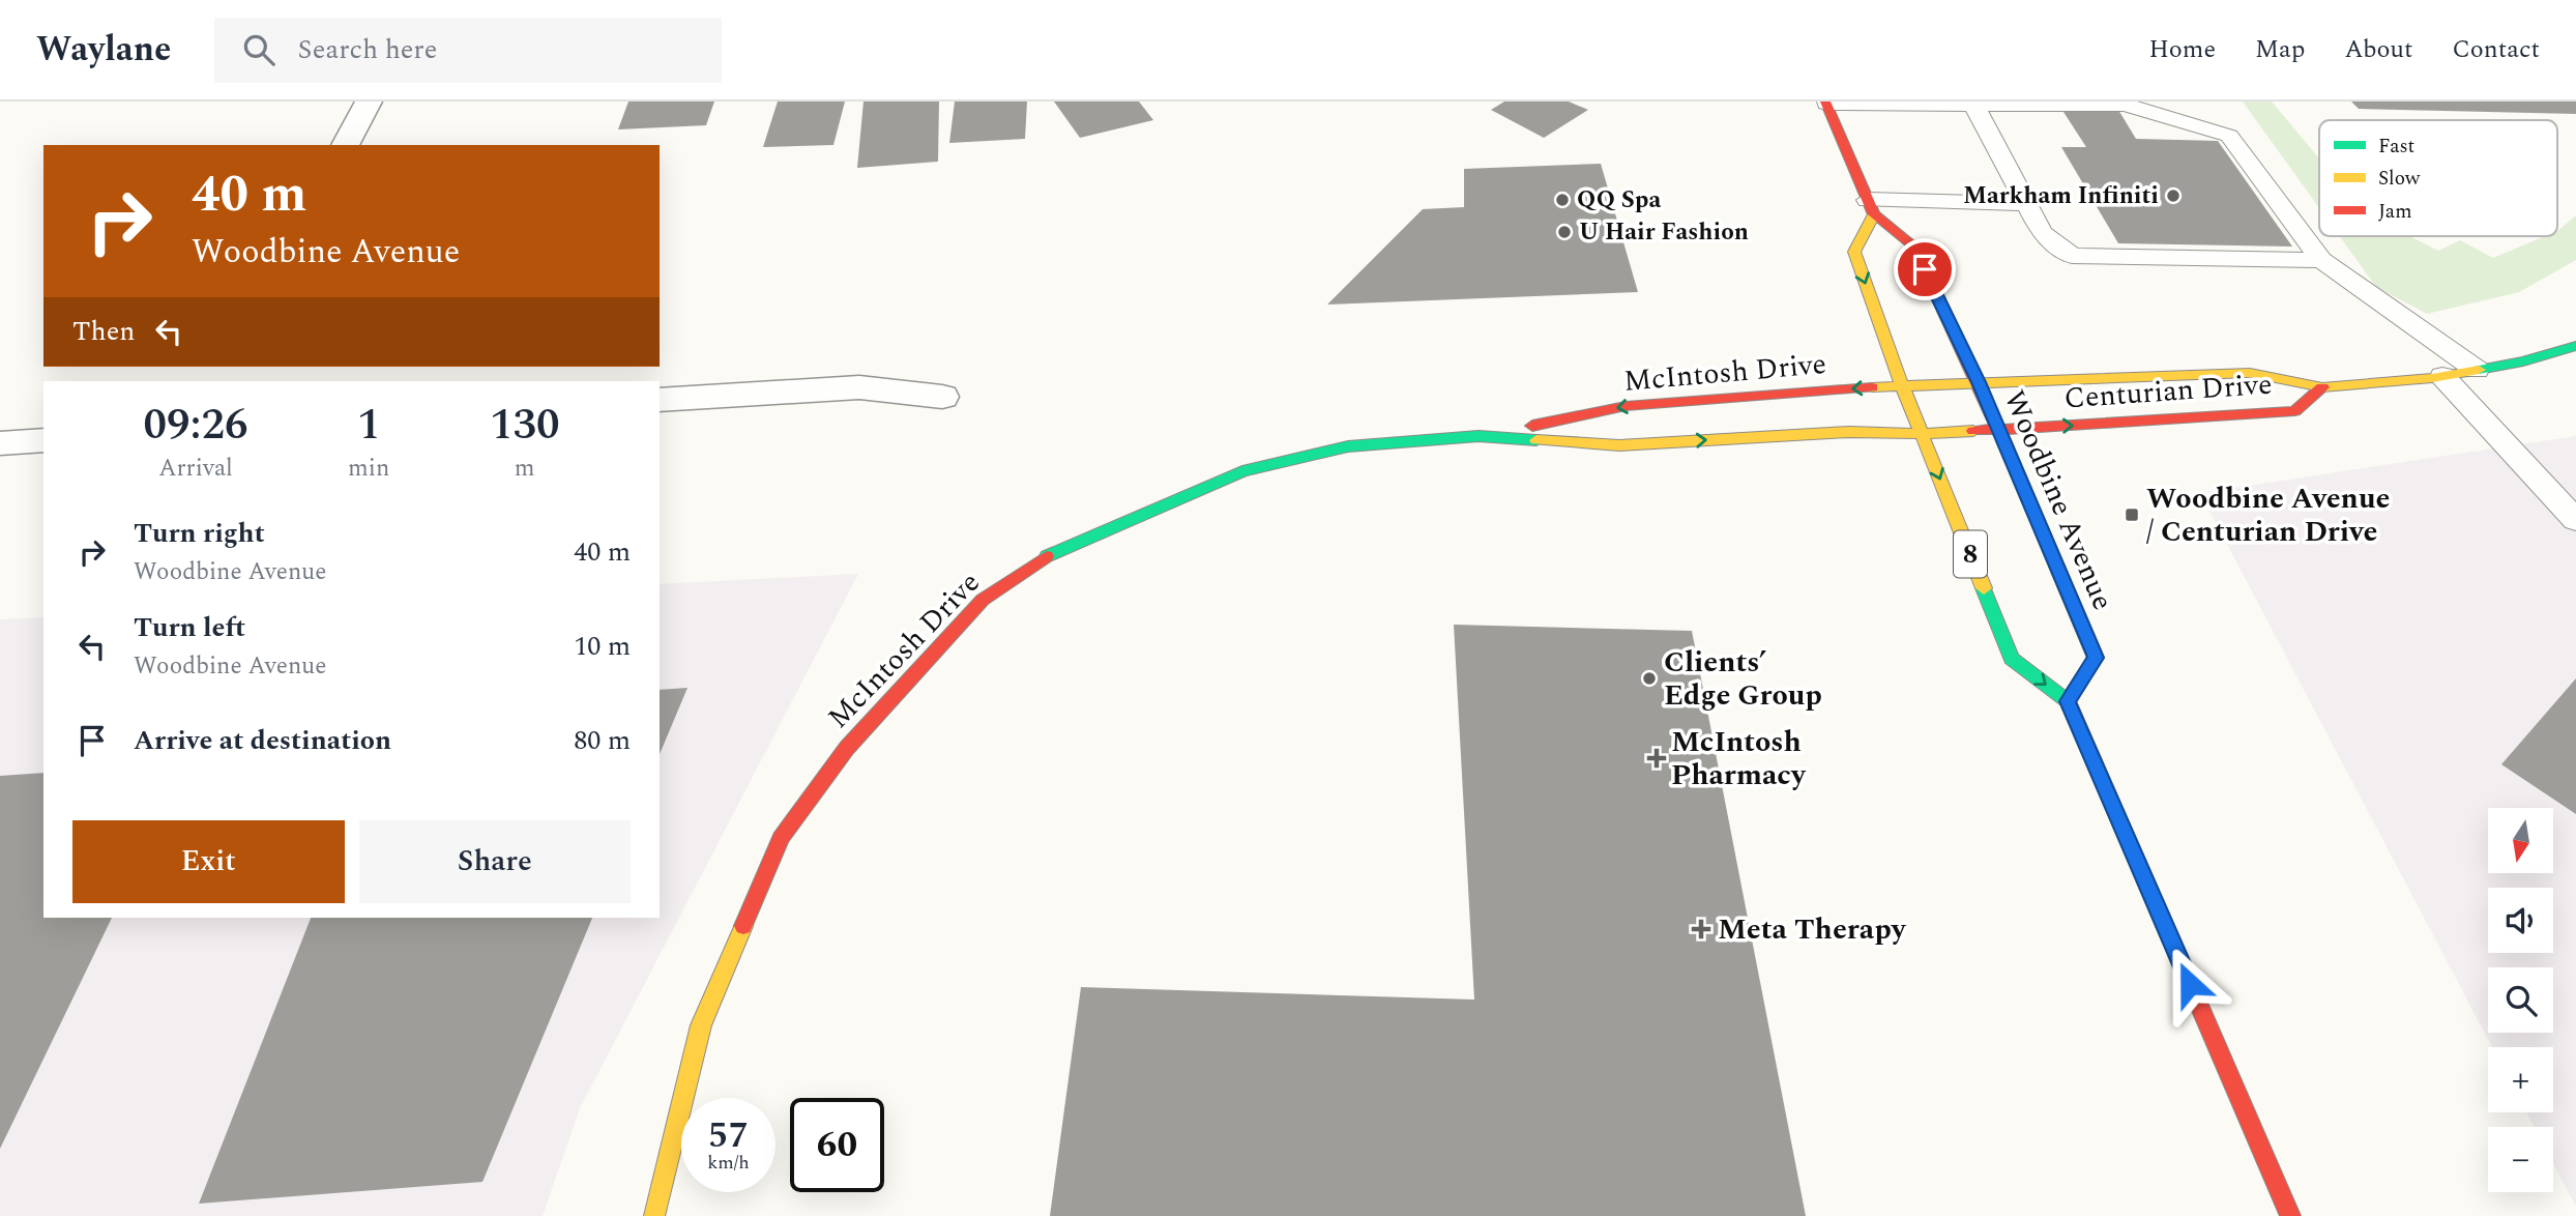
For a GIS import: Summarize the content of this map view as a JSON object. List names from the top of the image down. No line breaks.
{"streets":{"street":["McIntosh Drive","Centurian Drive","Woodbine Avenue","8"]},"crossings":[["McIntosh Drive","Centurian Drive"],["McIntosh Drive","Woodbine Avenue"],["McIntosh Drive","8"],["Centurian Drive","Woodbine Avenue"],["Centurian Drive","8"],["Woodbine Avenue","8"]],"places":{"other":["Markham Infiniti","QQ Spa","U Hair Fashion","Clients’ Edge Group"],"transit":["Woodbine Avenue / Centurian Drive"],"health":["McIntosh Pharmacy","Meta Therapy"]},"legend":["Fast","Slow","Jam"],"north":"bottom","page":{"header":"Waylane","search":"Search here","nav":["Home","Map","About","Contact"],"turn":["40 m","Woodbine Avenue"],"then":"Then","eta":["09:26","Arrival","1","min","130","m"],"list":[{"name":"Turn right","note":"Woodbine Avenue","value":"40 m"},{"name":"Turn left","note":"Woodbine Avenue","value":"10 m"},{"name":"Arrive at destination","value":"80 m"}],"buttons":["Exit","Share"],"map_buttons":["+","−"],"speed":"57 km/h","limit":"60"}}
